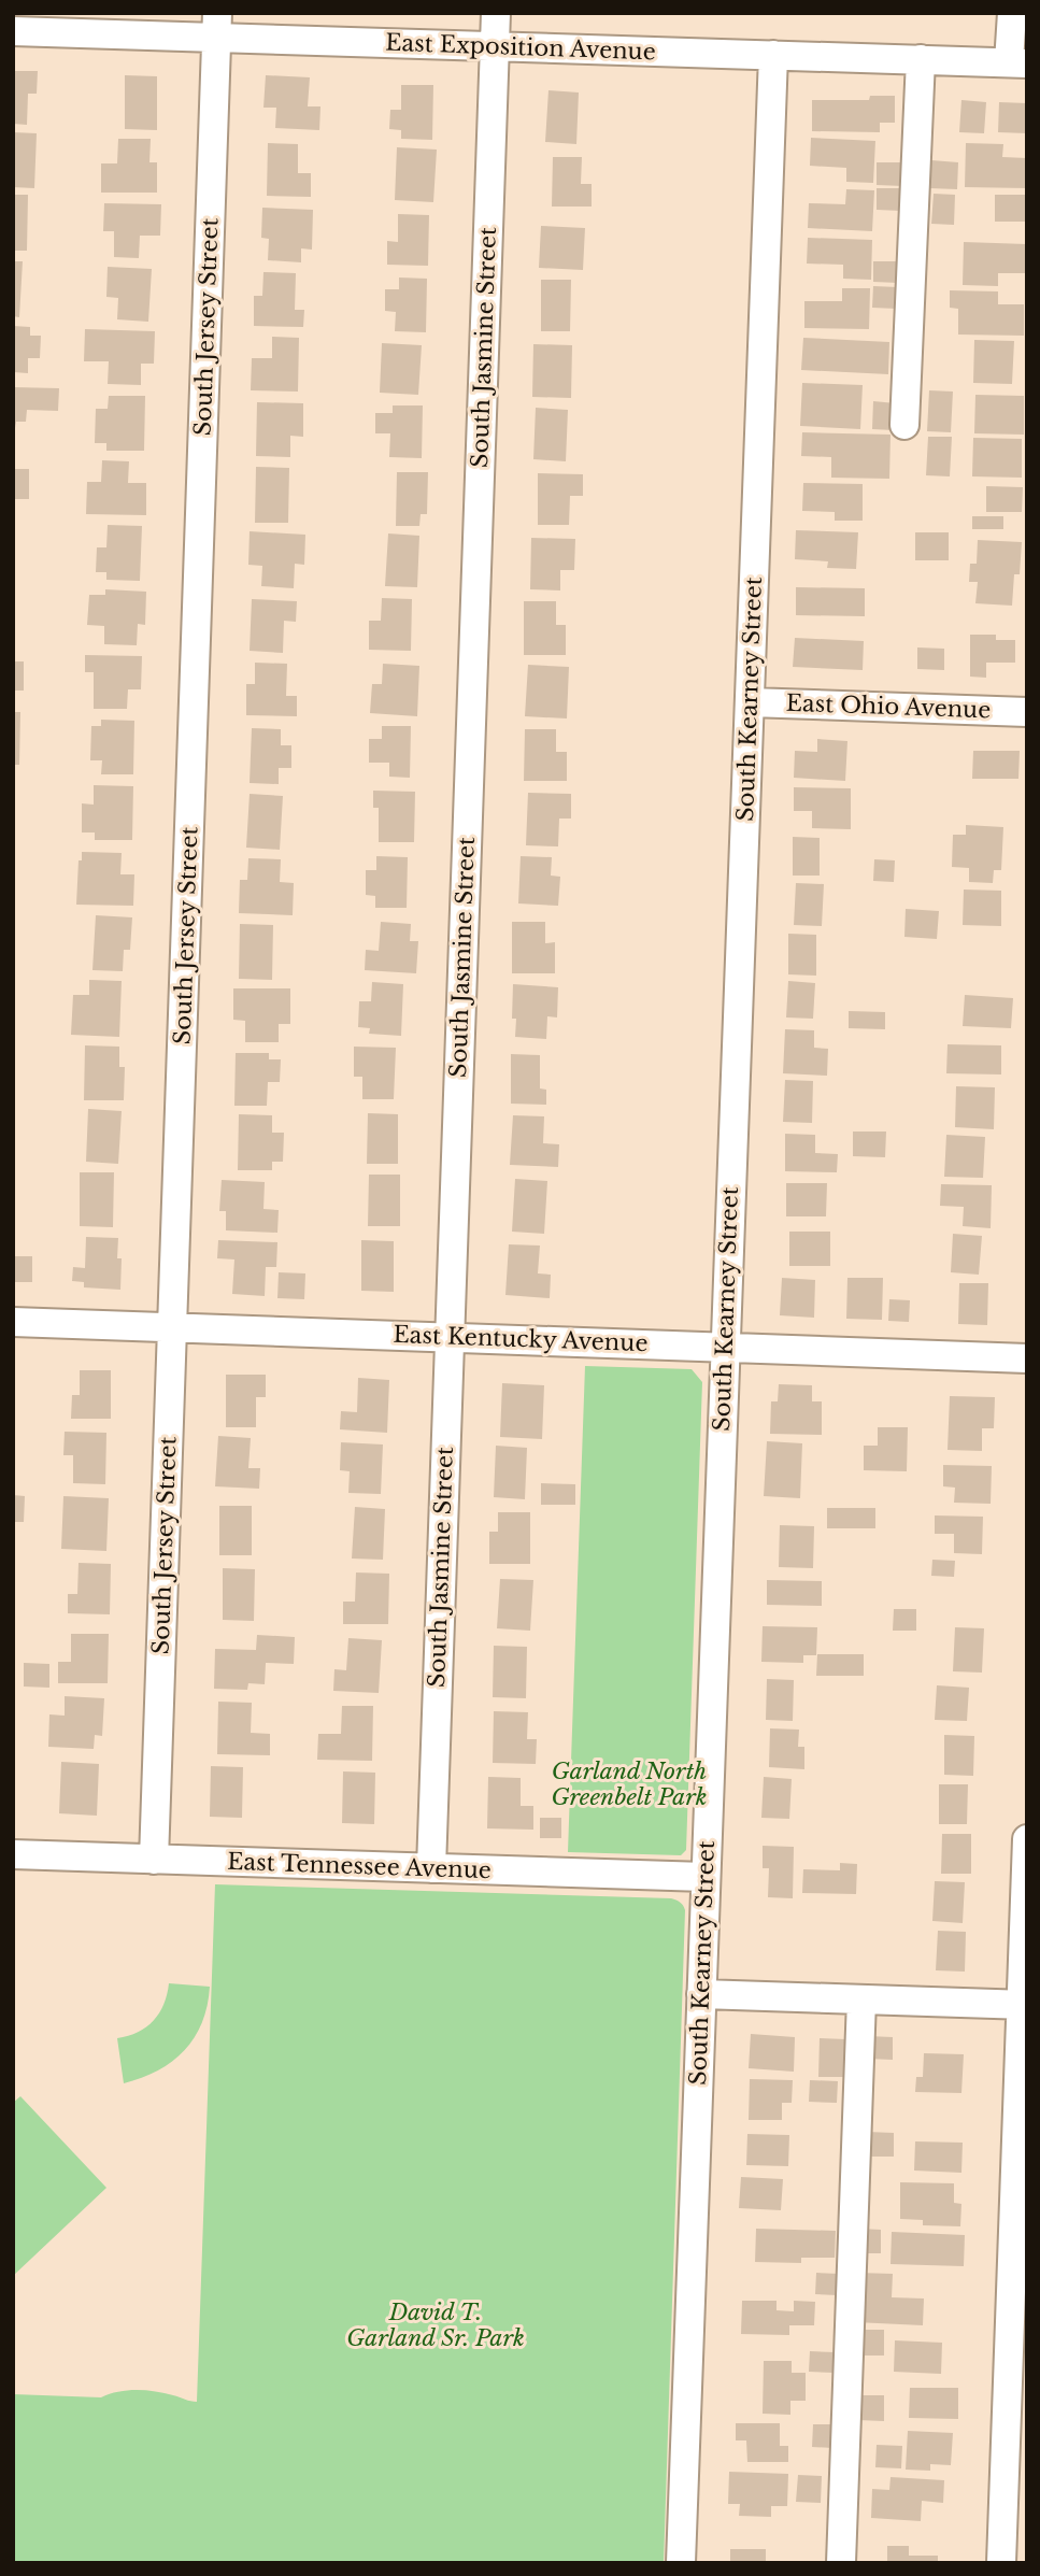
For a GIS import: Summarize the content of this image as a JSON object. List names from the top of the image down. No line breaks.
{"streets":{"street":["East Exposition Avenue","South Jersey Street","South Jasmine Street","South Kearney Street","East Ohio Avenue","East Kentucky Avenue","East Tennessee Avenue"]},"crossings":[["East Exposition Avenue","South Jersey Street"],["East Exposition Avenue","South Jasmine Street"],["East Exposition Avenue","South Kearney Street"],["South Jersey Street","East Kentucky Avenue"],["South Jersey Street","East Tennessee Avenue"],["South Jasmine Street","East Kentucky Avenue"],["South Jasmine Street","East Tennessee Avenue"],["South Kearney Street","East Ohio Avenue"],["South Kearney Street","East Kentucky Avenue"],["South Kearney Street","East Tennessee Avenue"]],"parks":["Garland North Greenbelt Park","David T. Garland Sr. Park"]}
